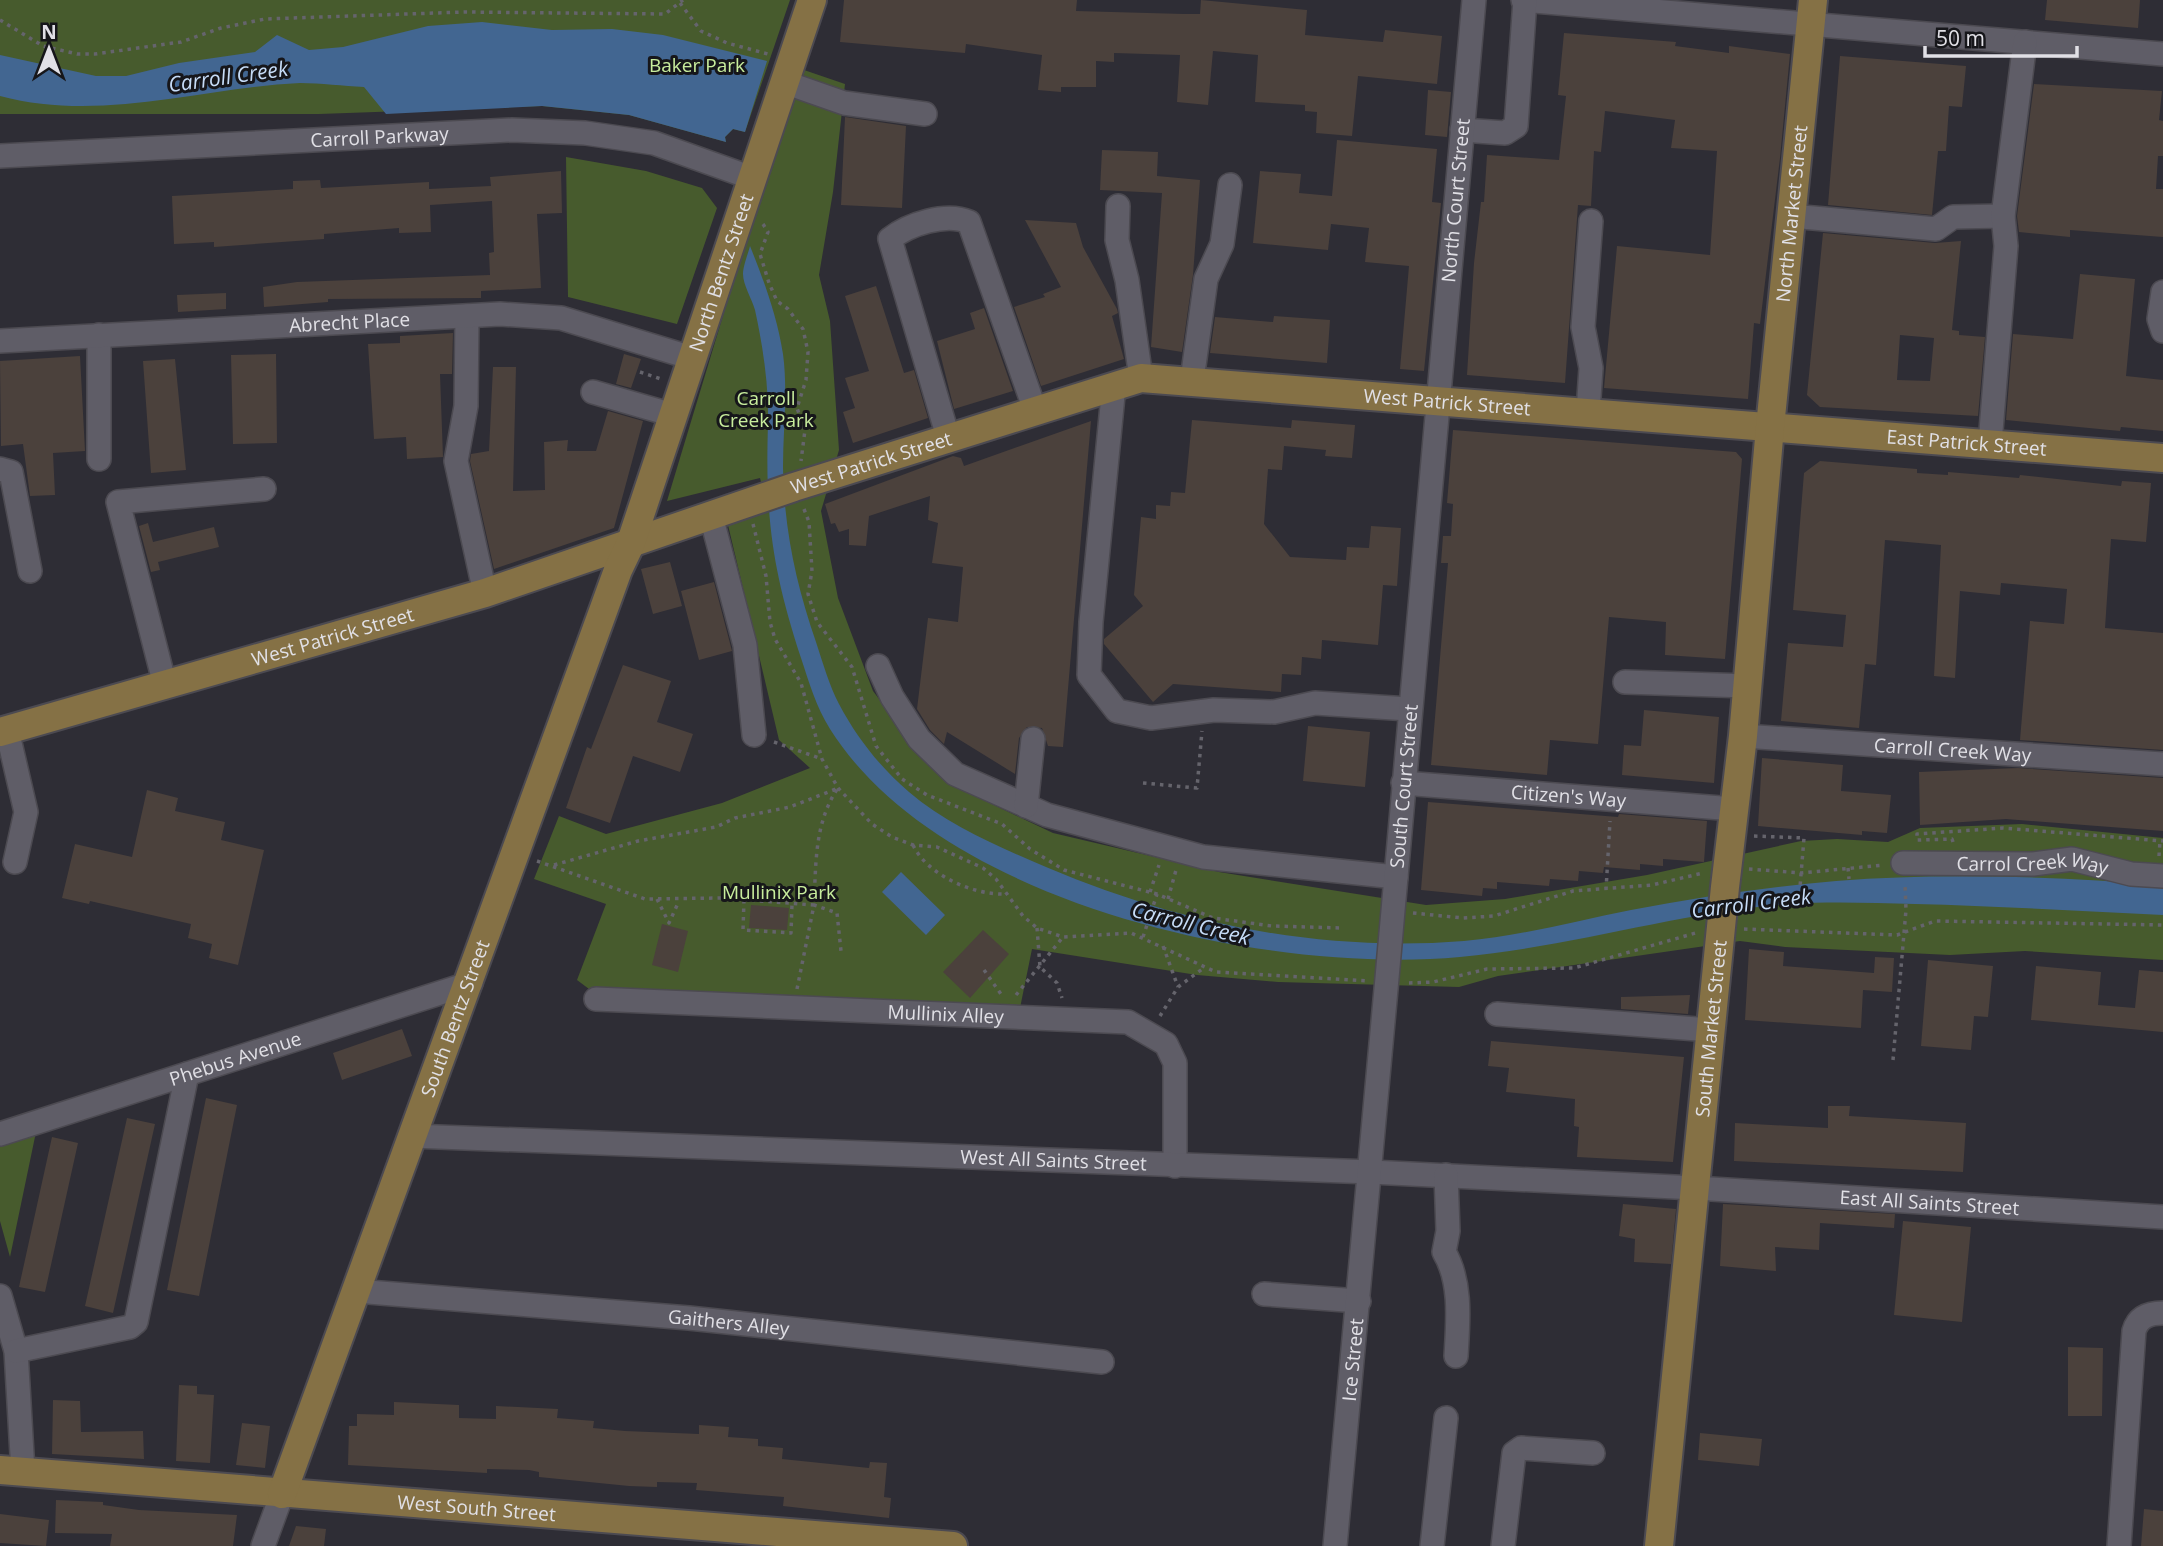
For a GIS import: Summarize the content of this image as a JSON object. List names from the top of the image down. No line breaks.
{"streets":{"main road":["North Market Street","North Bentz Street","West Patrick Street","East Patrick Street","South Bentz Street","South Market Street","West South Street"],"street":["Carroll Parkway","North Court Street","Abrecht Place","Carroll Creek Way","South Court Street","Citizen's Way","Carrol Creek Way","Mullinix Alley","Phebus Avenue","West All Saints Street","East All Saints Street","Gaithers Alley","Ice Street"]},"crossings":[["Carroll Parkway","North Bentz Street"],["North Court Street","West Patrick Street"],["North Court Street","South Court Street"],["North Market Street","West Patrick Street"],["North Market Street","East Patrick Street"],["North Market Street","South Market Street"],["North Bentz Street","Abrecht Place"],["North Bentz Street","West Patrick Street"],["North Bentz Street","South Bentz Street"],["West Patrick Street","East Patrick Street"],["West Patrick Street","South Court Street"],["West Patrick Street","South Bentz Street"],["West Patrick Street","South Market Street"],["East Patrick Street","South Market Street"],["Carroll Creek Way","South Market Street"],["South Court Street","Citizen's Way"],["South Court Street","West All Saints Street"],["South Court Street","Ice Street"],["Citizen's Way","South Market Street"],["Mullinix Alley","West All Saints Street"],["South Bentz Street","Phebus Avenue"],["South Bentz Street","West All Saints Street"],["South Bentz Street","Gaithers Alley"],["South Bentz Street","West South Street"],["South Market Street","West All Saints Street"],["South Market Street","East All Saints Street"],["West All Saints Street","East All Saints Street"],["West All Saints Street","Ice Street"]],"water":["Carroll Creek"],"parks":["Baker Park","Carroll Creek Park","Mullinix Park"],"scale_bar":"50 m","north":"top"}
